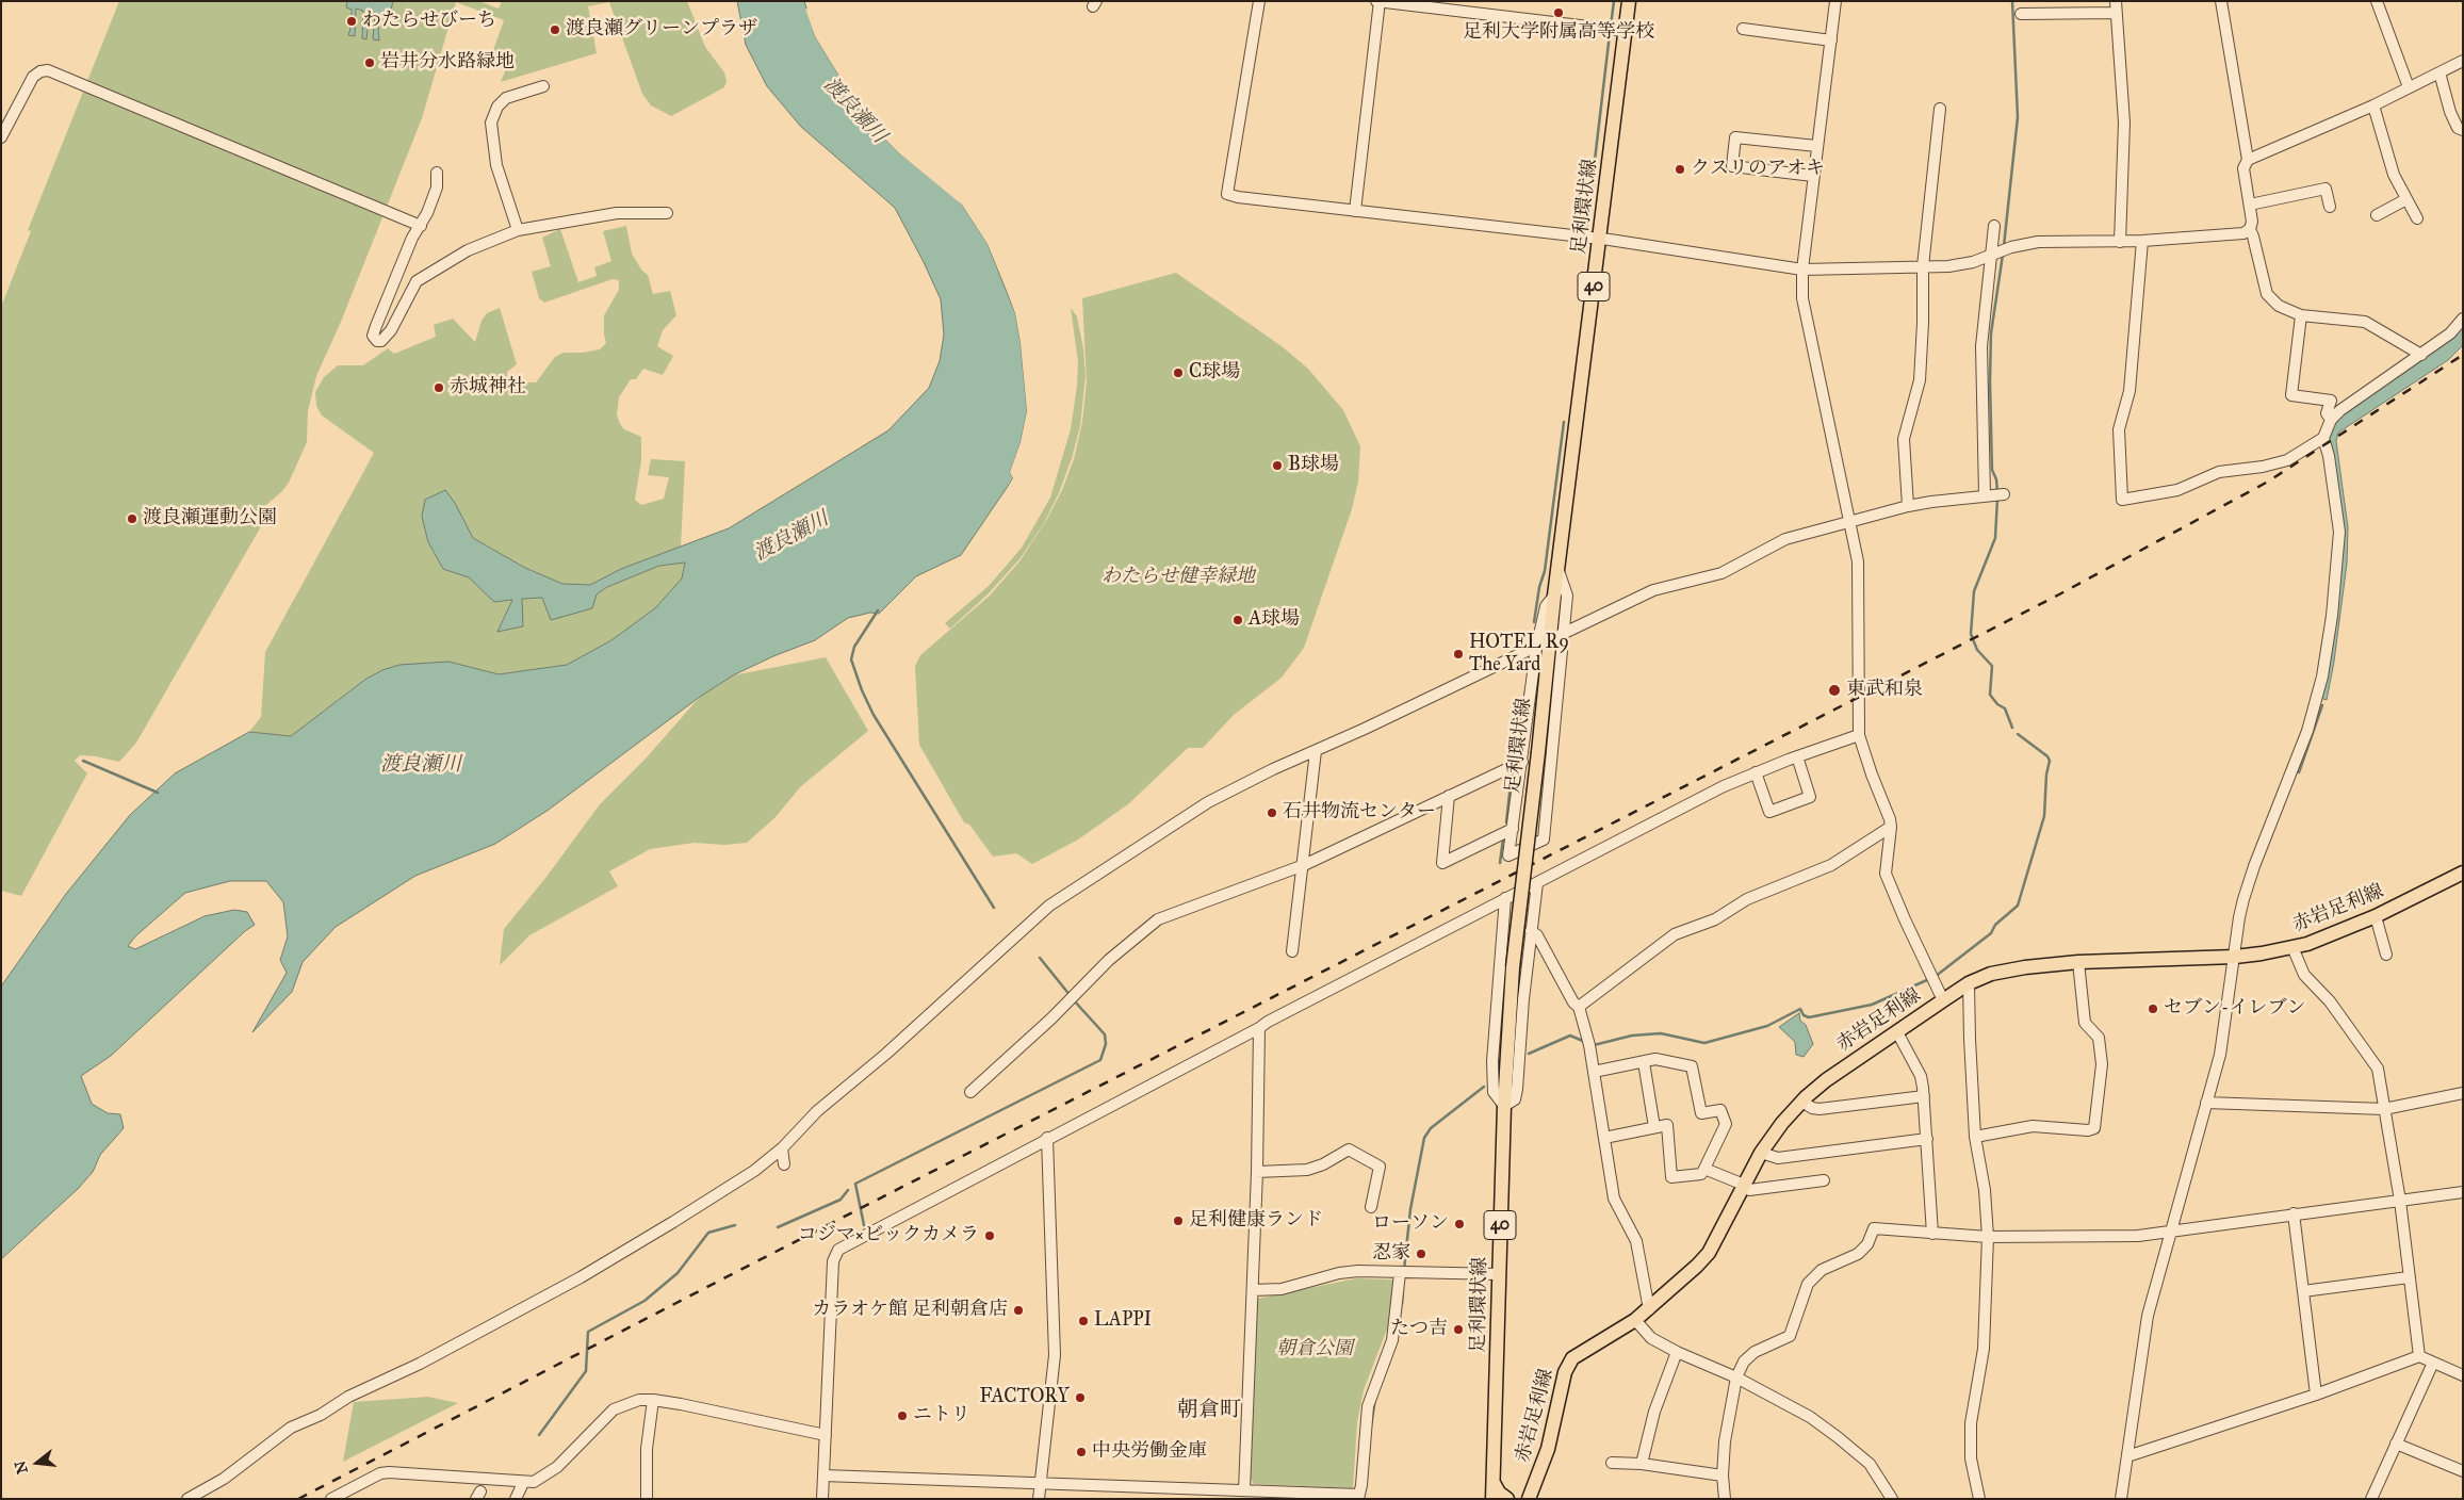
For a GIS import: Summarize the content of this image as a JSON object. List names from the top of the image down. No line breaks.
{"streets":{"main road":["足利環状線","40","赤岩足利線"]},"districts":["朝倉町"],"water":["渡良瀬川"],"parks":["わたらせ健幸緑地","朝倉公園"],"places":["足利大学附属高等学校","わたらせびーち","渡良瀬グリーンプラザ","岩井分水路緑地","クスリのアオキ","C球場","赤城神社","B球場","渡良瀬運動公園","A球場","HOTEL R9 The Yard","東武和泉","石井物流センター","セブン-イレブン","足利健康ランド","ローソン","コジマ×ビックカメラ","忍家","カラオケ館 足利朝倉店","LAPPI","たつ吉","FACTORY","ニトリ","中央労働金庫"],"north":"left"}
